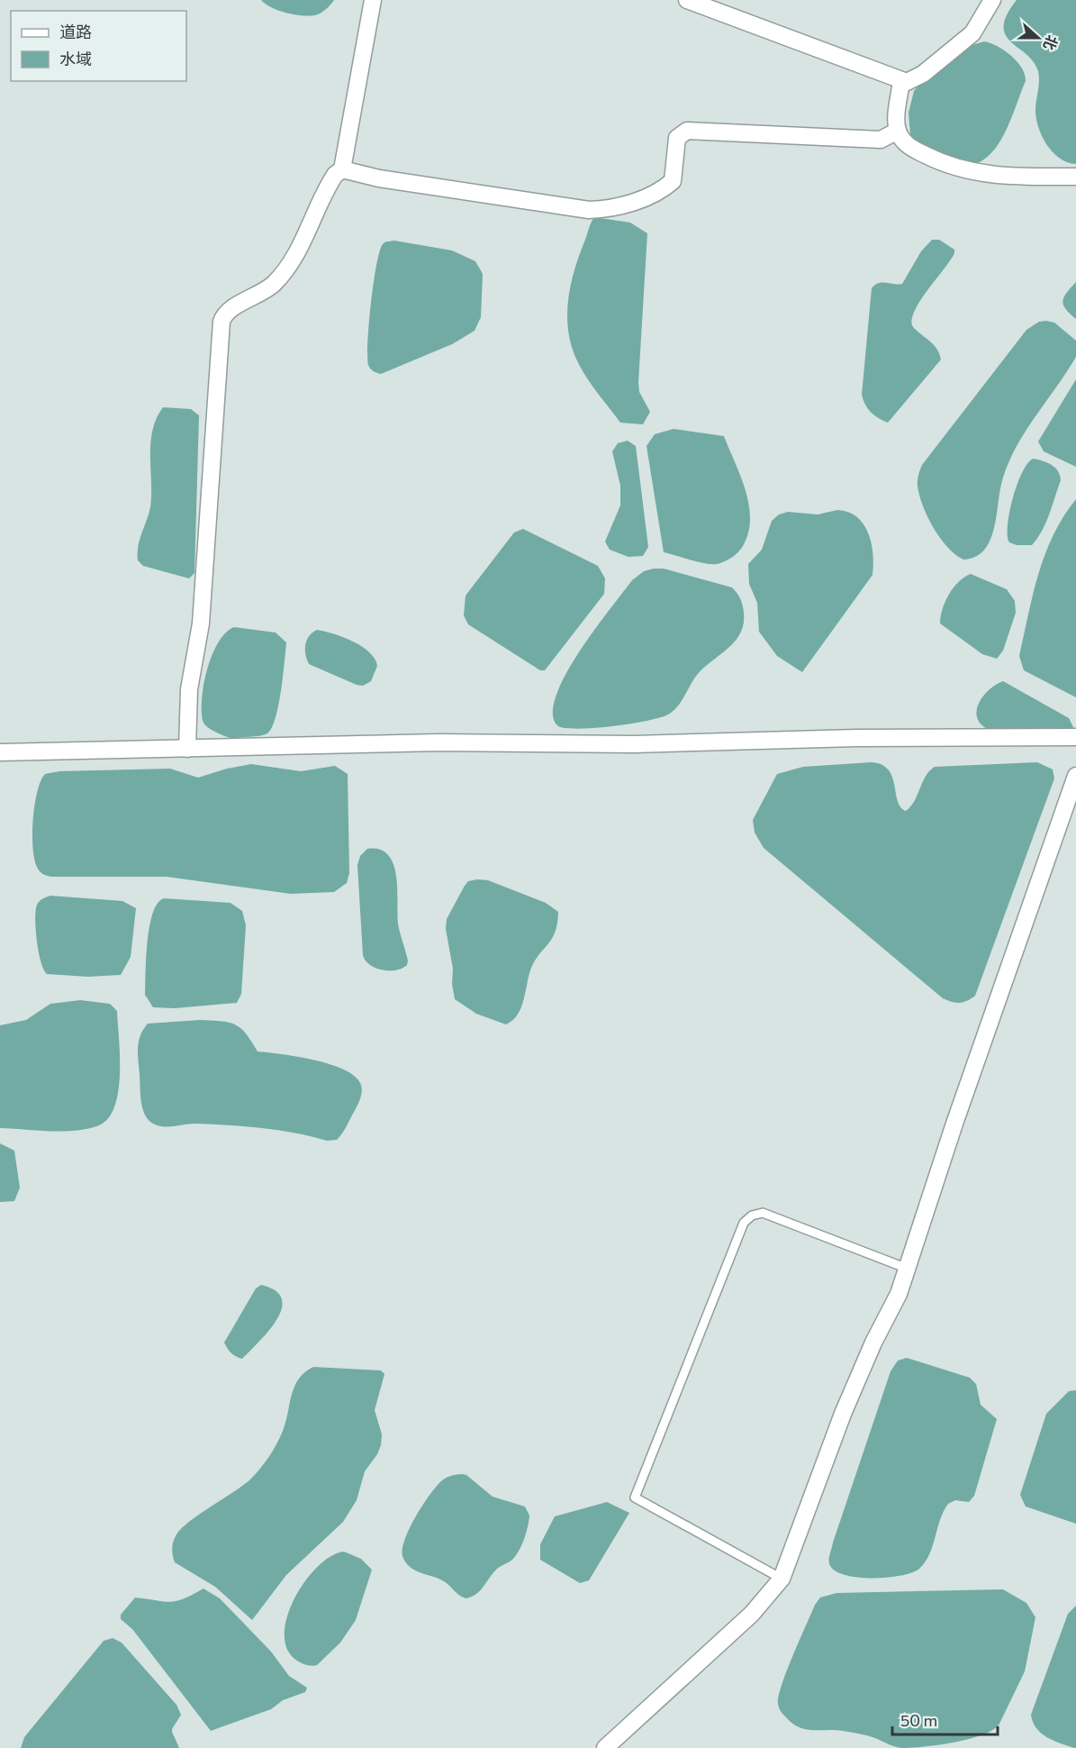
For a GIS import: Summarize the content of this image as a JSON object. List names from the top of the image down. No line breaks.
{"legend":["道路","水域"],"scale_bar":"50 m","north":"right"}
